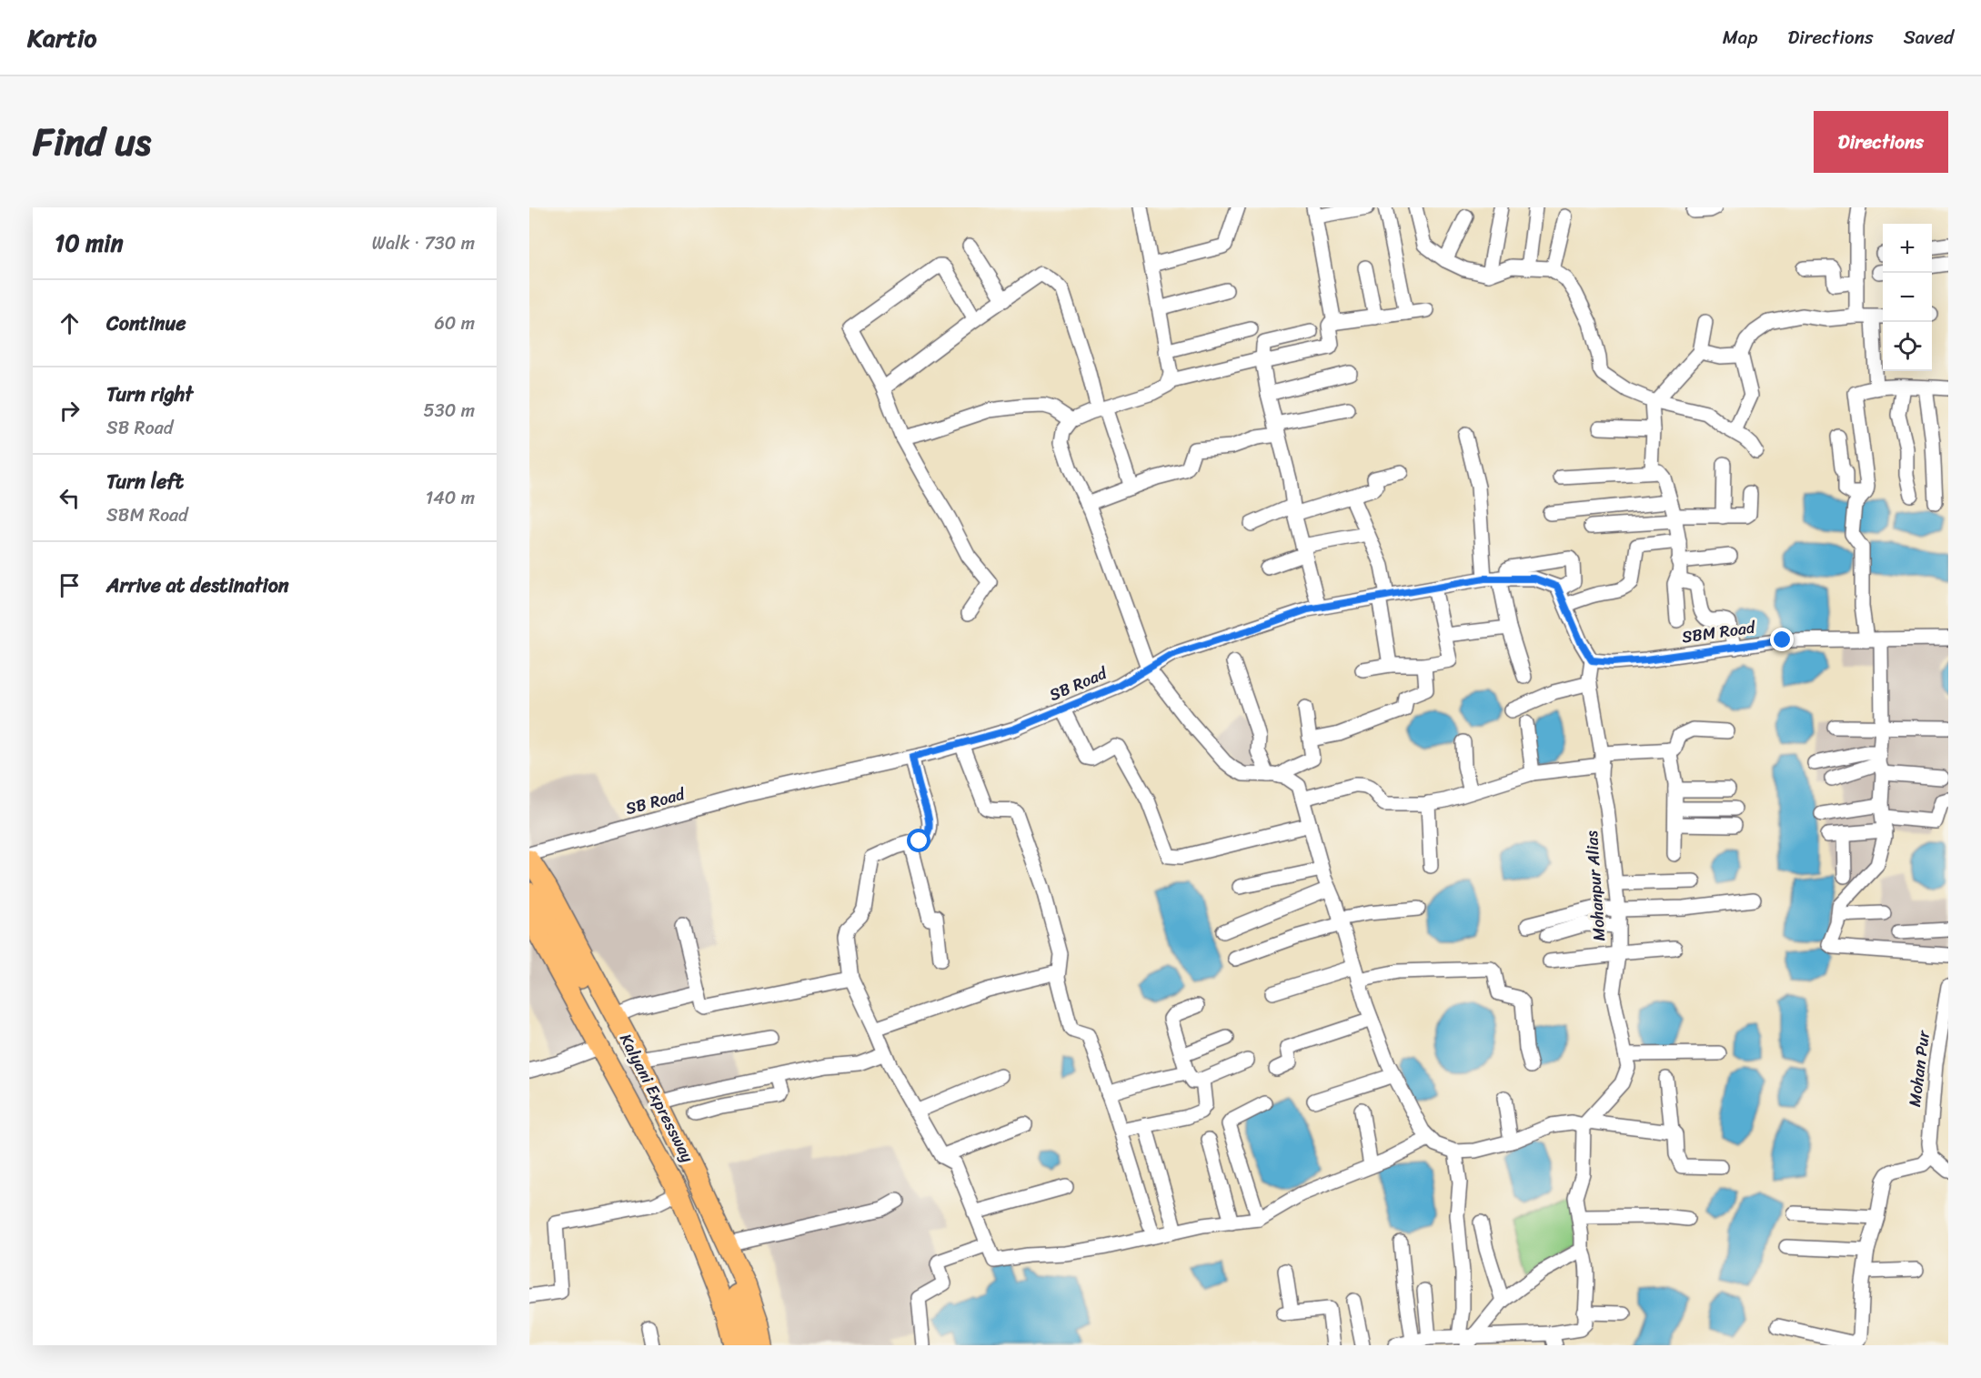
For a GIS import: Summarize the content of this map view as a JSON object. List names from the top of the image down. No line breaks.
{"streets":{"highway":["Kalyani Expressway"],"street":["SBM Road","SB Road","Mohanpur Alias","Mohan Pur"]},"crossings":[["SBM Road","Mohanpur Alias"]],"page":{"header":"Kartio","nav":["Map","Directions","Saved"],"title":"Find us","buttons":"Directions","heading":["10 min","Walk · 730 m"],"map_buttons":["+","−"],"list":[["Continue","60 m"],["Turn right","SB Road","530 m"],["Turn left","SBM Road","140 m"],"Arrive at destination"]}}
